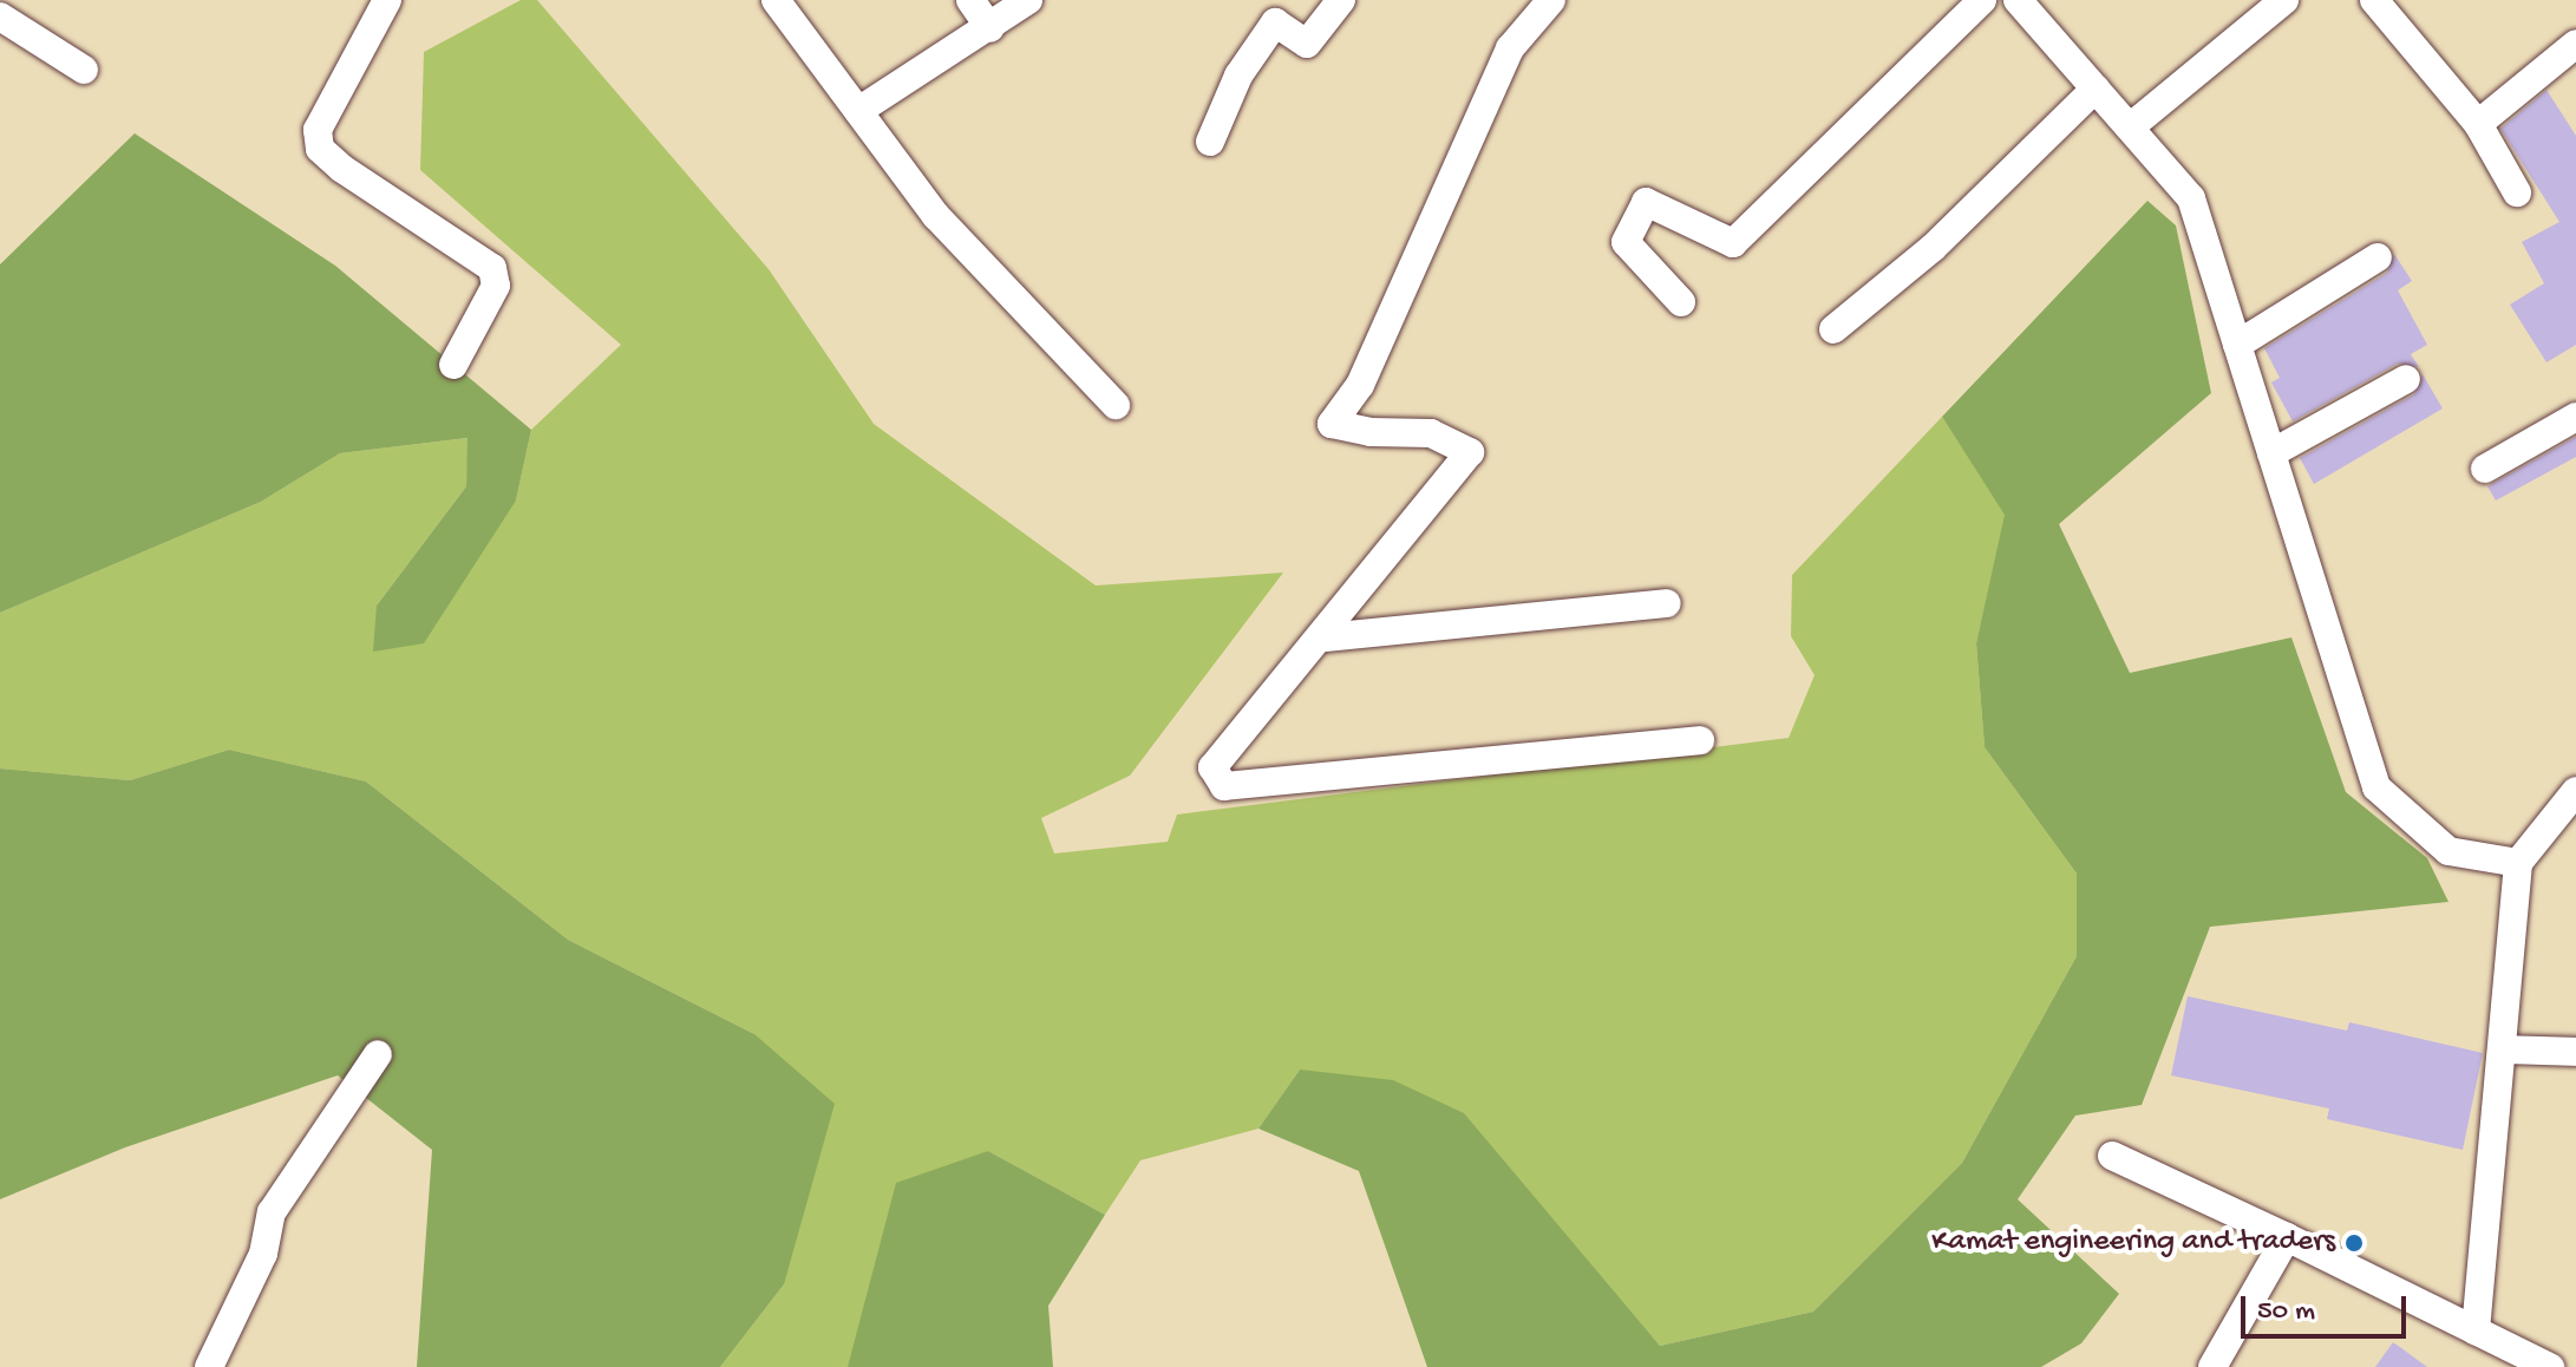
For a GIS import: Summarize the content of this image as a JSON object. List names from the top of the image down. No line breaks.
{"places":["Kamat engineering and traders"],"scale_bar":"50 m"}
